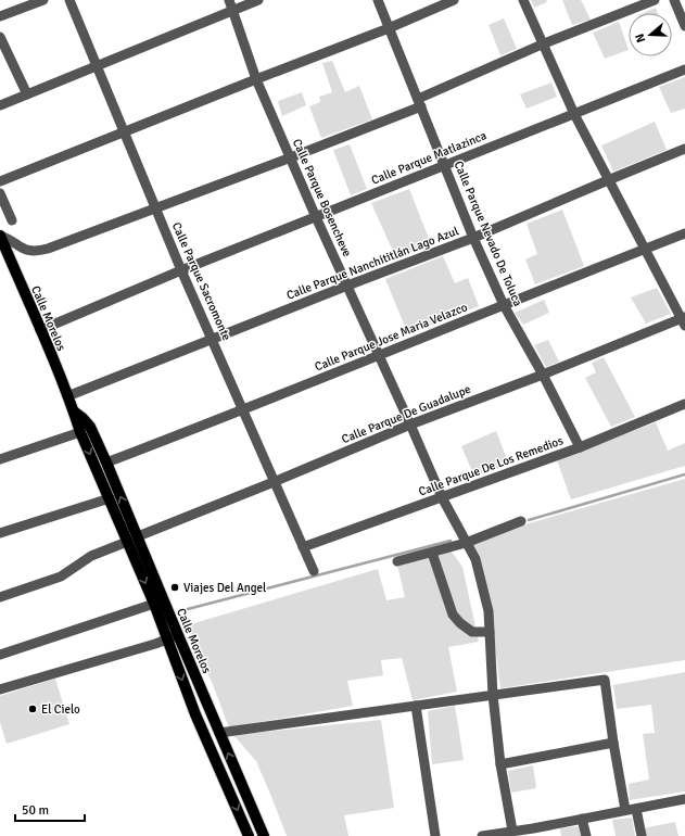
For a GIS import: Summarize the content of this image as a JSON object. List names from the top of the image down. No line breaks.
{"streets":{"main road":["Calle Morelos"],"street":["Calle Parque Matlazinca","Calle Parque Bosencheve","Calle Parque Nevado De Toluca","Calle Parque Nanchititlán Lago Azul","Calle Parque Sacromonte","Calle Parque Jose Maria Velazco","Calle Parque De Guadalupe","Calle Parque De Los Remedios"]},"crossings":[["Calle Parque Matlazinca","Calle Parque Bosencheve"],["Calle Parque Matlazinca","Calle Parque Nevado De Toluca"],["Calle Parque Matlazinca","Calle Parque Sacromonte"],["Calle Parque Matlazinca","Calle Morelos"],["Calle Parque Bosencheve","Calle Parque Nanchititlán Lago Azul"],["Calle Parque Bosencheve","Calle Parque Jose Maria Velazco"],["Calle Parque Bosencheve","Calle Parque De Guadalupe"],["Calle Parque Bosencheve","Calle Parque De Los Remedios"],["Calle Parque Nevado De Toluca","Calle Parque Nanchititlán Lago Azul"],["Calle Parque Nevado De Toluca","Calle Parque Jose Maria Velazco"],["Calle Parque Nevado De Toluca","Calle Parque De Guadalupe"],["Calle Parque Nevado De Toluca","Calle Parque De Los Remedios"],["Calle Parque Nanchititlán Lago Azul","Calle Parque Sacromonte"],["Calle Parque Nanchititlán Lago Azul","Calle Morelos"],["Calle Parque Sacromonte","Calle Parque Jose Maria Velazco"],["Calle Parque Sacromonte","Calle Parque De Guadalupe"],["Calle Parque Sacromonte","Calle Parque De Los Remedios"],["Calle Morelos","Calle Parque Jose Maria Velazco"],["Calle Morelos","Calle Parque De Guadalupe"]],"places":["Viajes Del Angel","El Cielo"],"scale_bar":"50 m","north":"left"}
